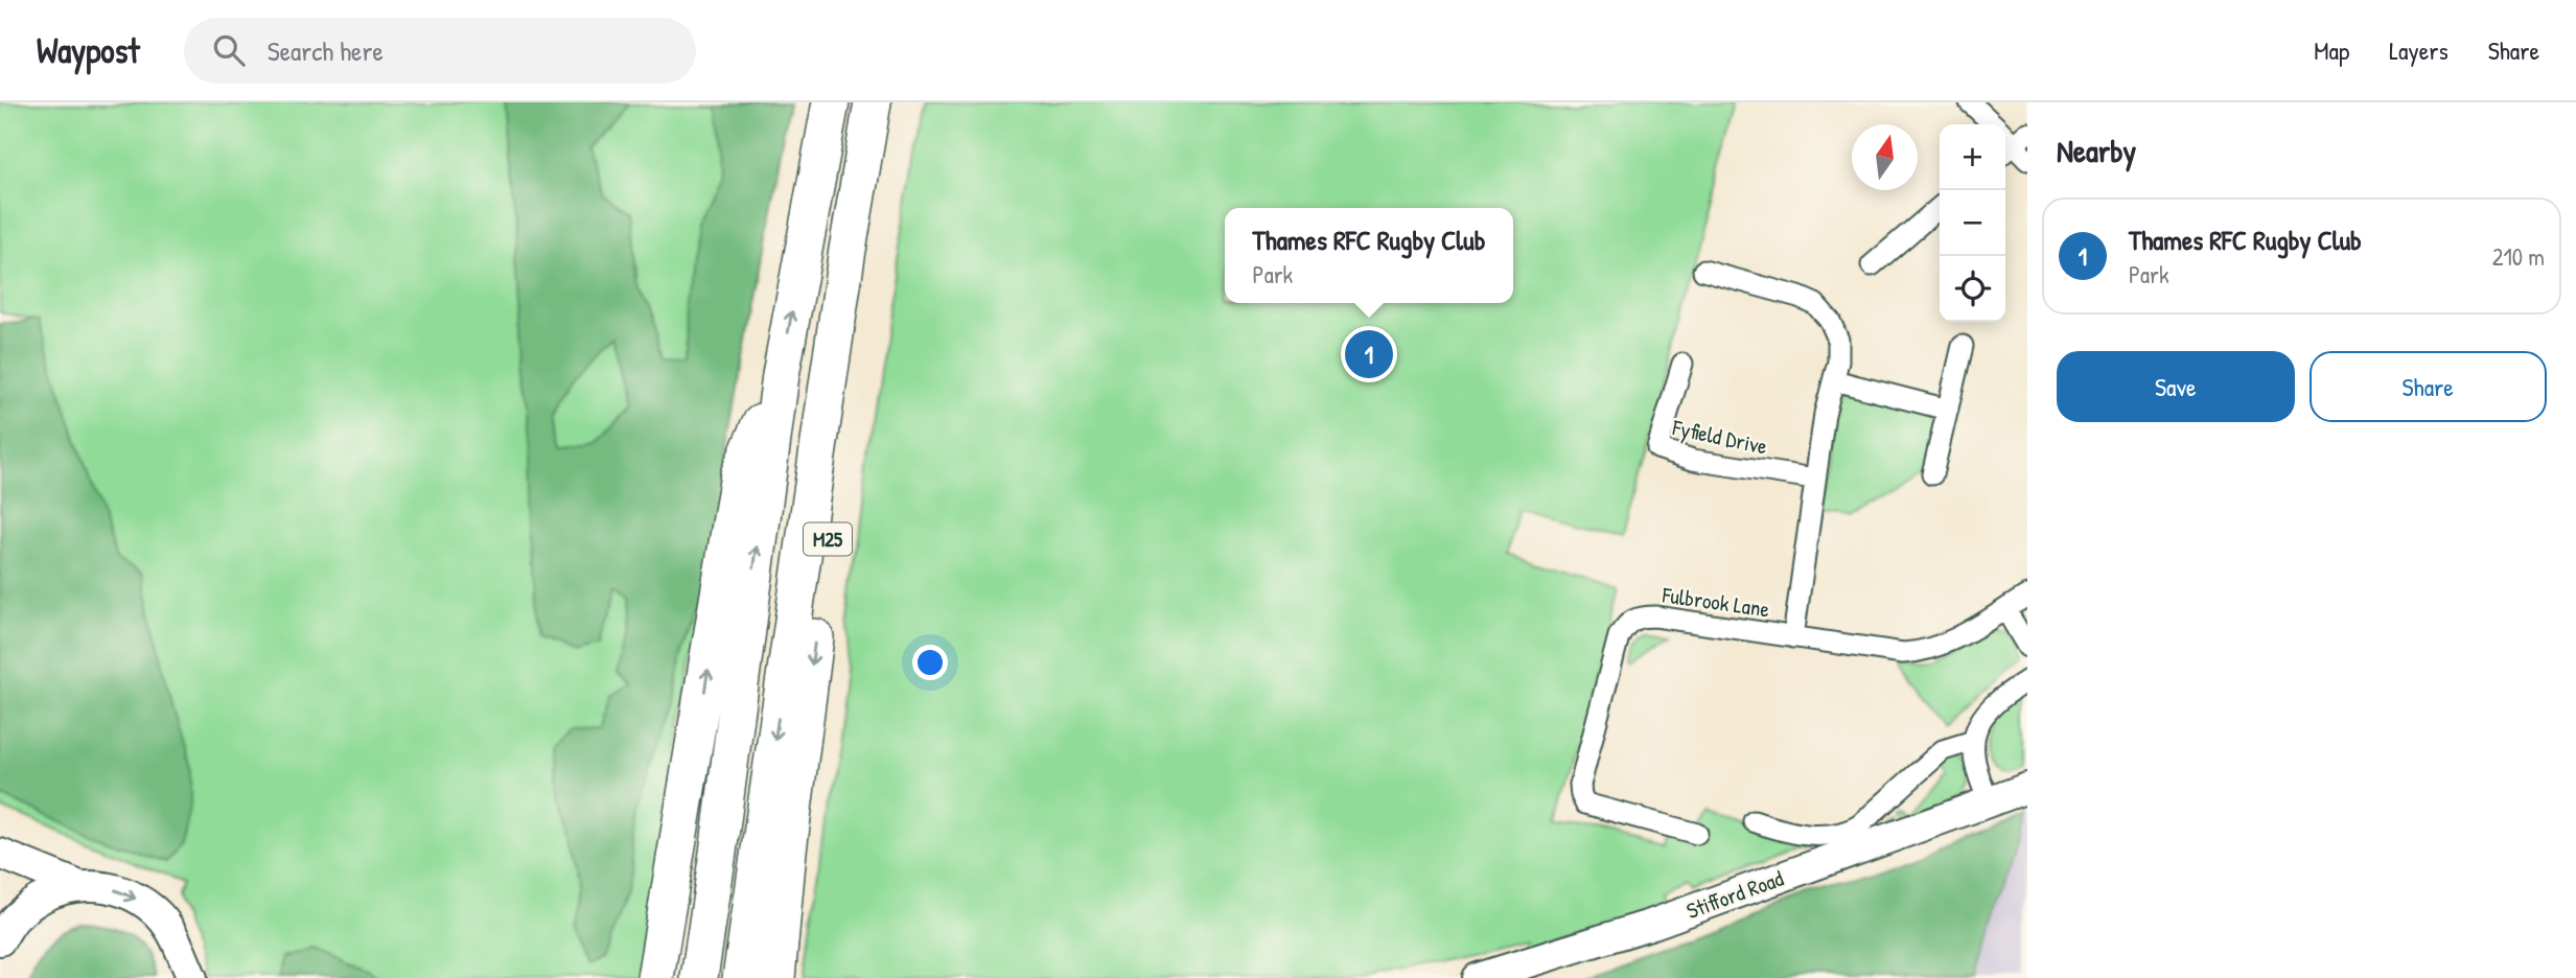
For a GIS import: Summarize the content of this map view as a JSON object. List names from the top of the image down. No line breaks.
{"streets":{"highway":["M25"],"main road":["Stifford Road"],"street":["Fyfield Drive","Fulbrook Lane"]},"north":"top","page":{"header":"Waypost","search":"Search here","nav":["Map","Layers","Share"],"heading":"Nearby","map_buttons":["+","−"],"list":[{"mark":"1","name":"Thames RFC Rugby Club","note":"Park","value":"210 m"}],"popup":["Thames RFC Rugby Club","Park"],"pins":"1","buttons":["Save","Share"]}}
